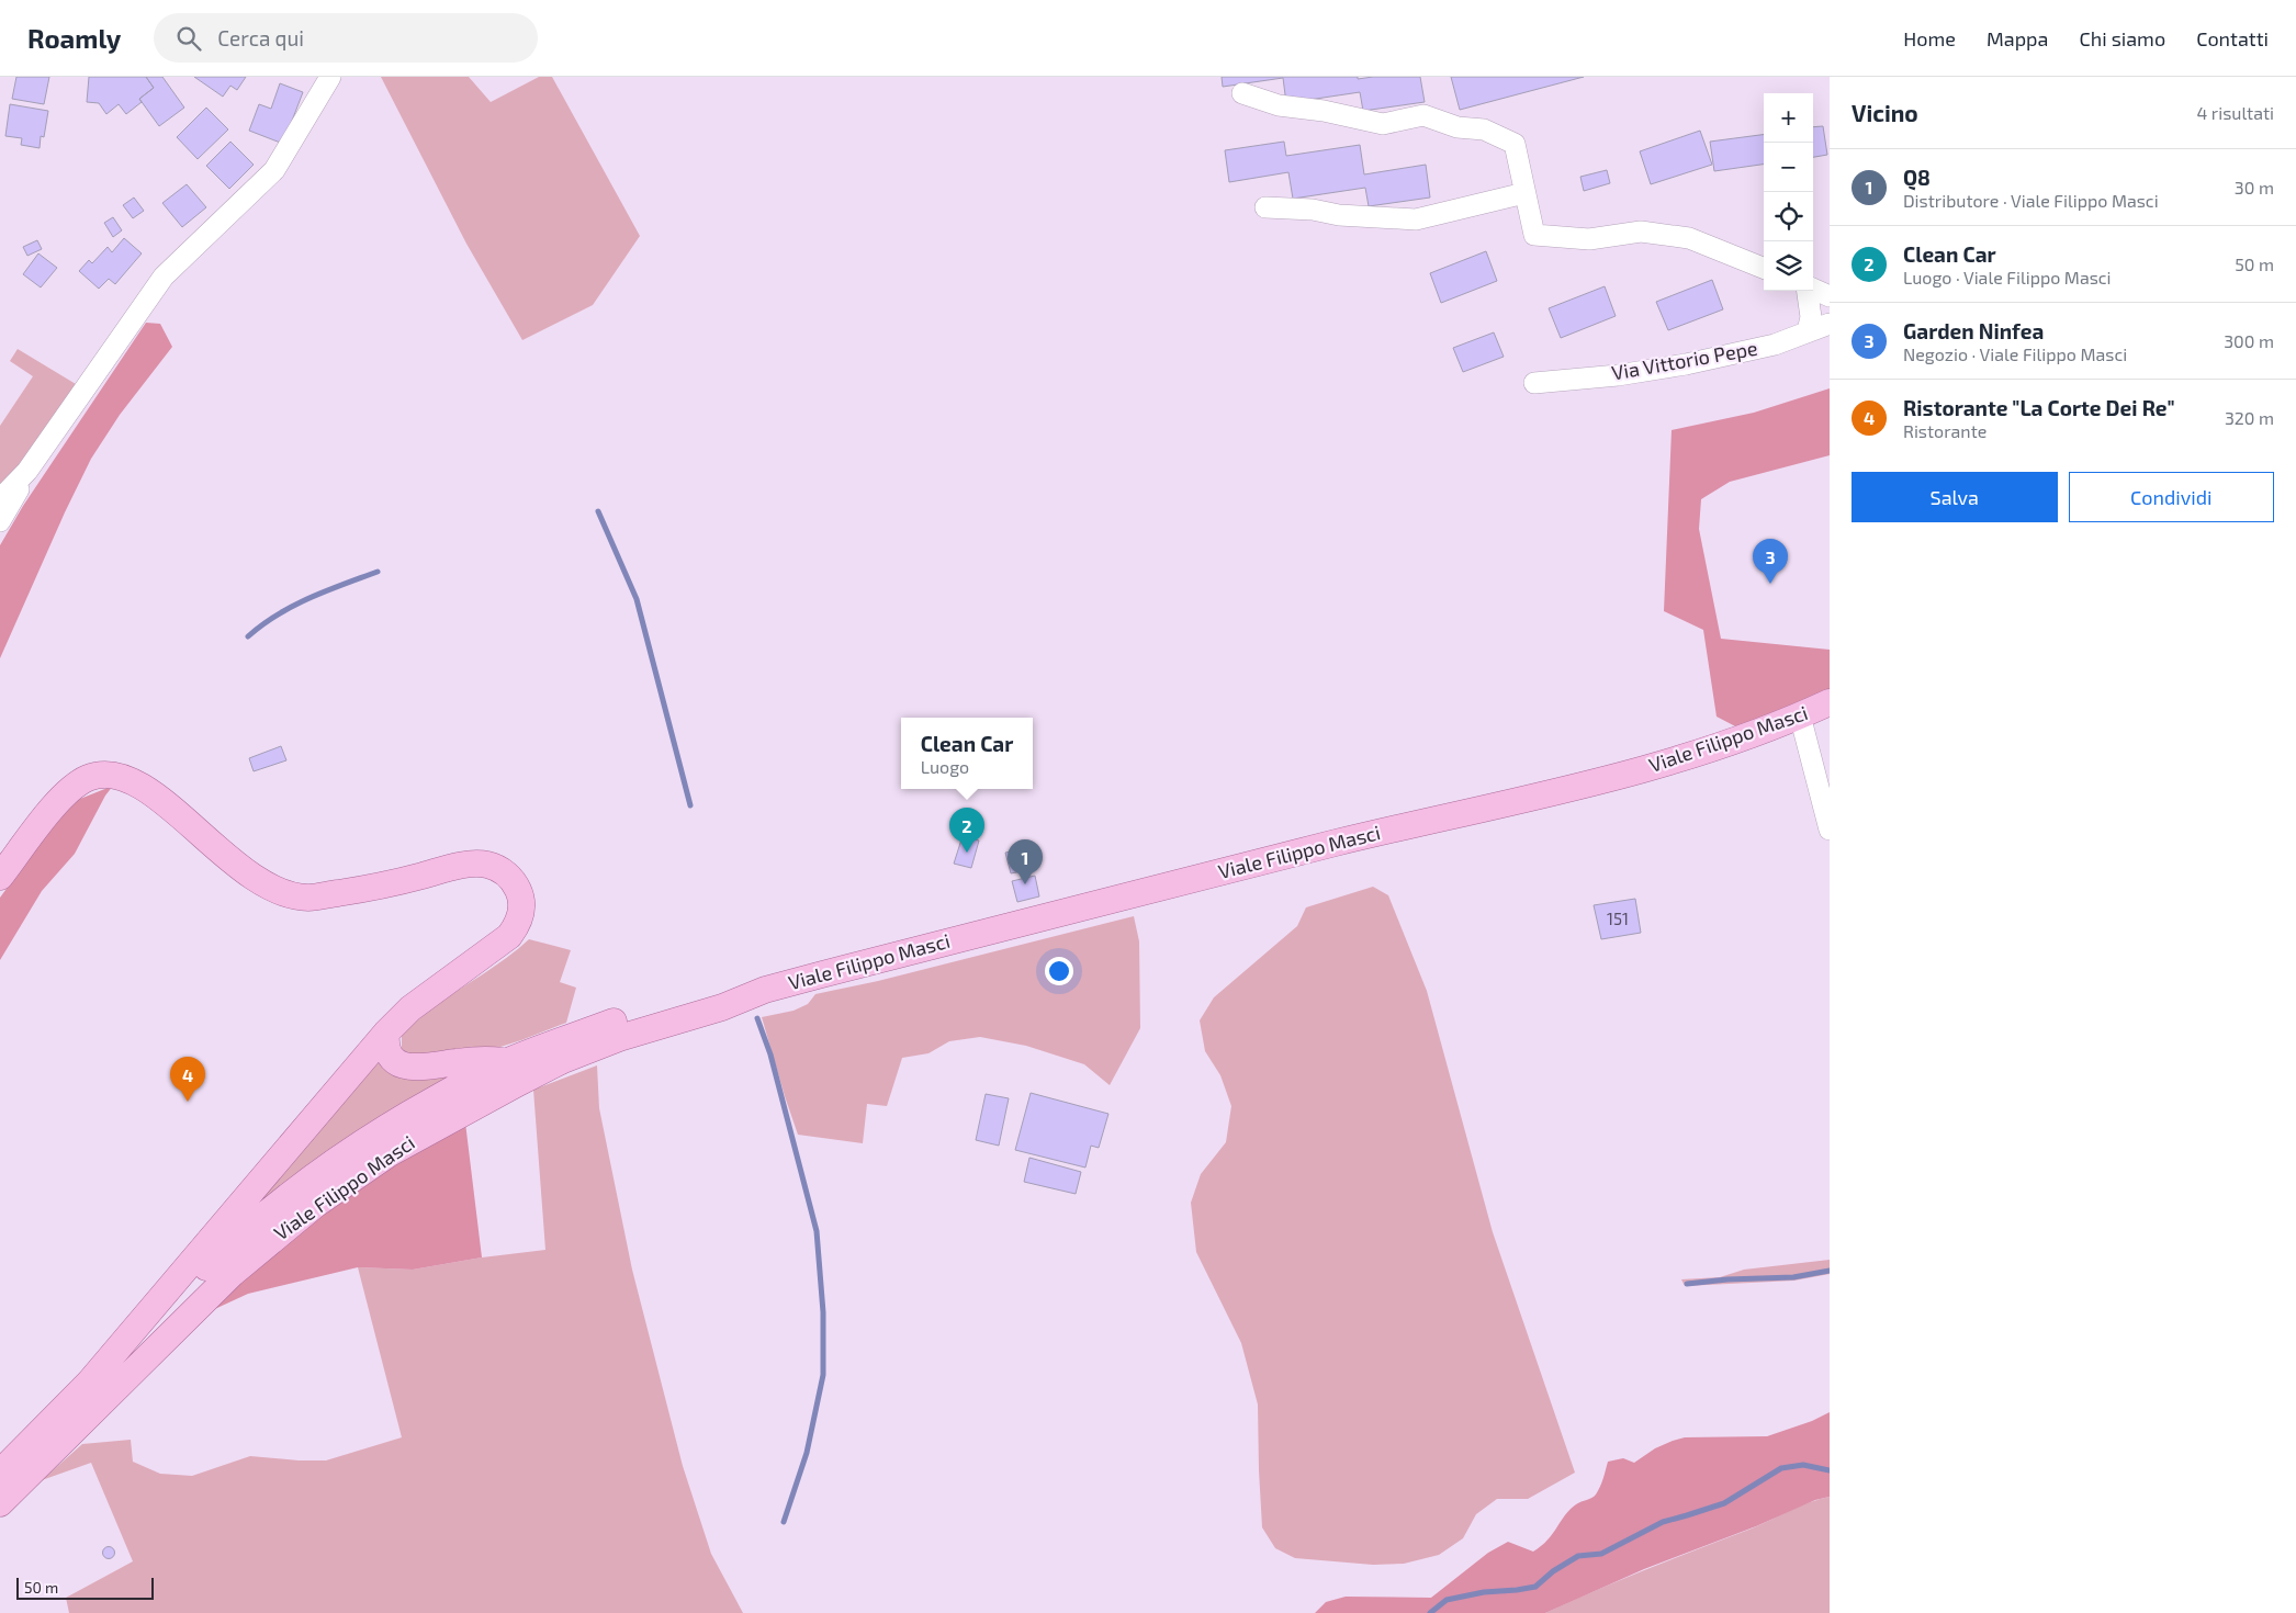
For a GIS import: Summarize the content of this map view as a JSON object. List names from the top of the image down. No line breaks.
{"streets":{"main road":["Viale Filippo Masci"],"street":["Via Vittorio Pepe"]},"house_numbers":["151"],"scale_bar":"50 m","page":{"header":"Roamly","search":"Cerca qui","nav":["Home","Mappa","Chi siamo","Contatti"],"heading":["Vicino","4 risultati"],"map_buttons":["+","−"],"list":[{"mark":"1","name":"Q8","note":"Distributore · Viale Filippo Masci","value":"30 m"},{"mark":"2","name":"Clean Car","note":"Luogo · Viale Filippo Masci","value":"50 m"},{"mark":"3","name":"Garden Ninfea","note":"Negozio · Viale Filippo Masci","value":"300 m"},{"mark":"4","name":"Ristorante \"La Corte Dei Re\"","note":"Ristorante","value":"320 m"}],"buttons":["Salva","Condividi"],"pins":["3","2","1","4"],"popup":["Clean Car","Luogo"],"scale":"50 m"}}
